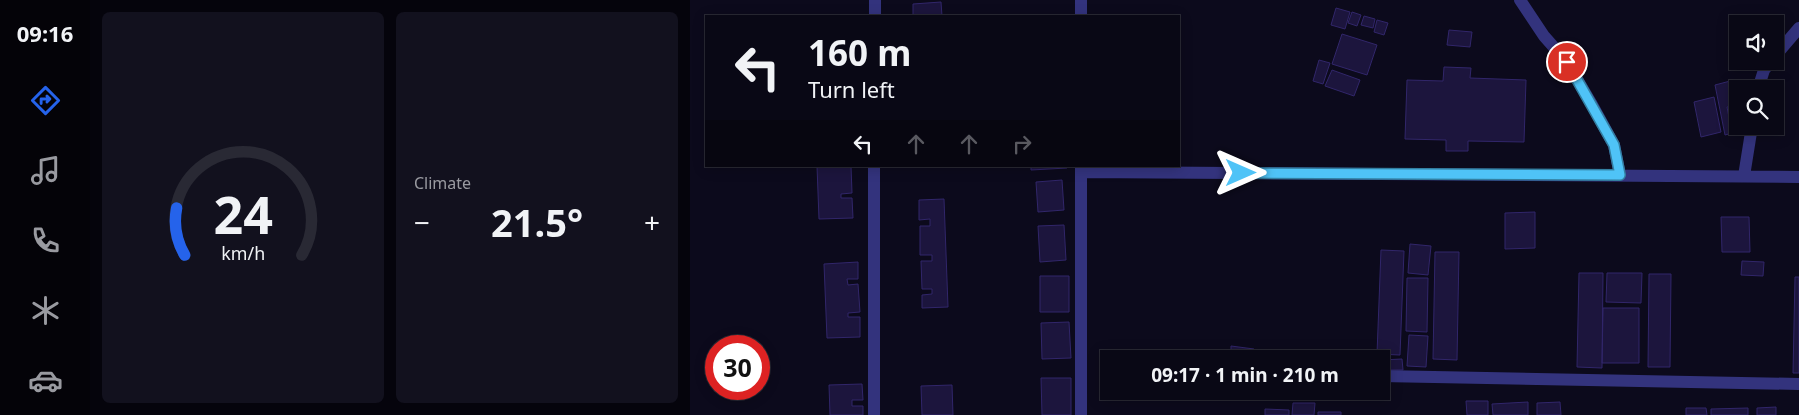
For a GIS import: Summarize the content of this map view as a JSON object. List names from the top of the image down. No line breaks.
{"page":{"tabs":"09:16","tile":"Climate","turn":["160 m","Turn left"],"heat":["−","21.5°","+"],"limit":"30","trip":"09:17 · 1 min · 210 m","gauge":["24","km/h"]}}
